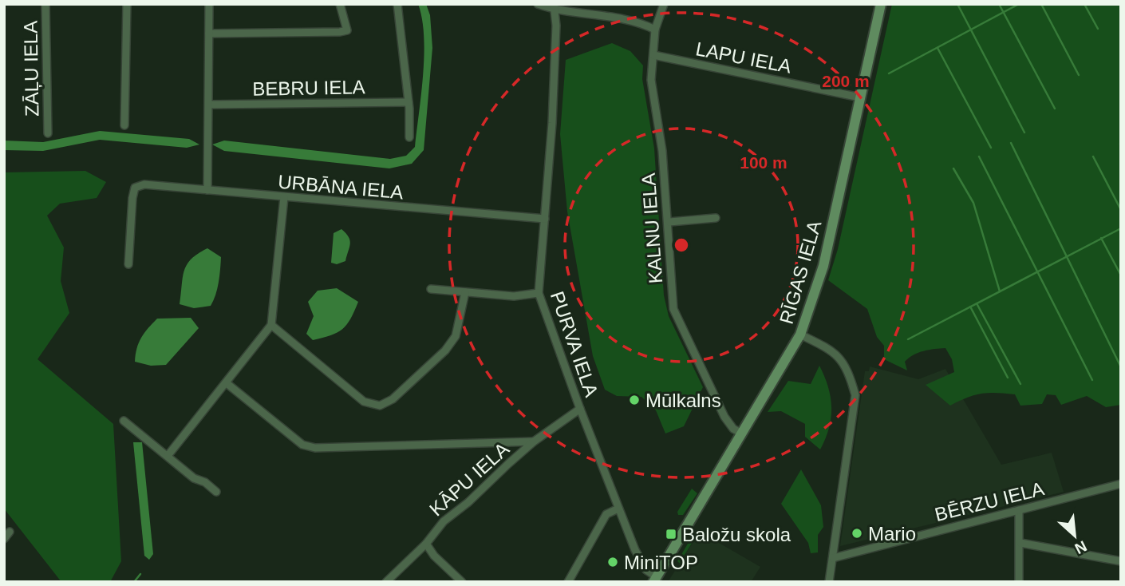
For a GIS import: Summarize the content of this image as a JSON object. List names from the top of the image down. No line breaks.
{"streets":{"main road":["RĪGAS IELA"],"street":["LAPU IELA","ZĀĻU IELA","BEBRU IELA","URBĀNA IELA","KALNU IELA","PURVA IELA","KĀPU IELA","BĒRZU IELA"]},"crossings":[["LAPU IELA","KALNU IELA"],["LAPU IELA","RĪGAS IELA"],["URBĀNA IELA","PURVA IELA"],["KALNU IELA","RĪGAS IELA"],["RĪGAS IELA","PURVA IELA"],["PURVA IELA","KĀPU IELA"]],"places":{"other":["Mūlkalns","Mario","MiniTOP"],"transit":["Baložu skola"]},"north":"bottom right","rings":["200 m","100 m"]}
